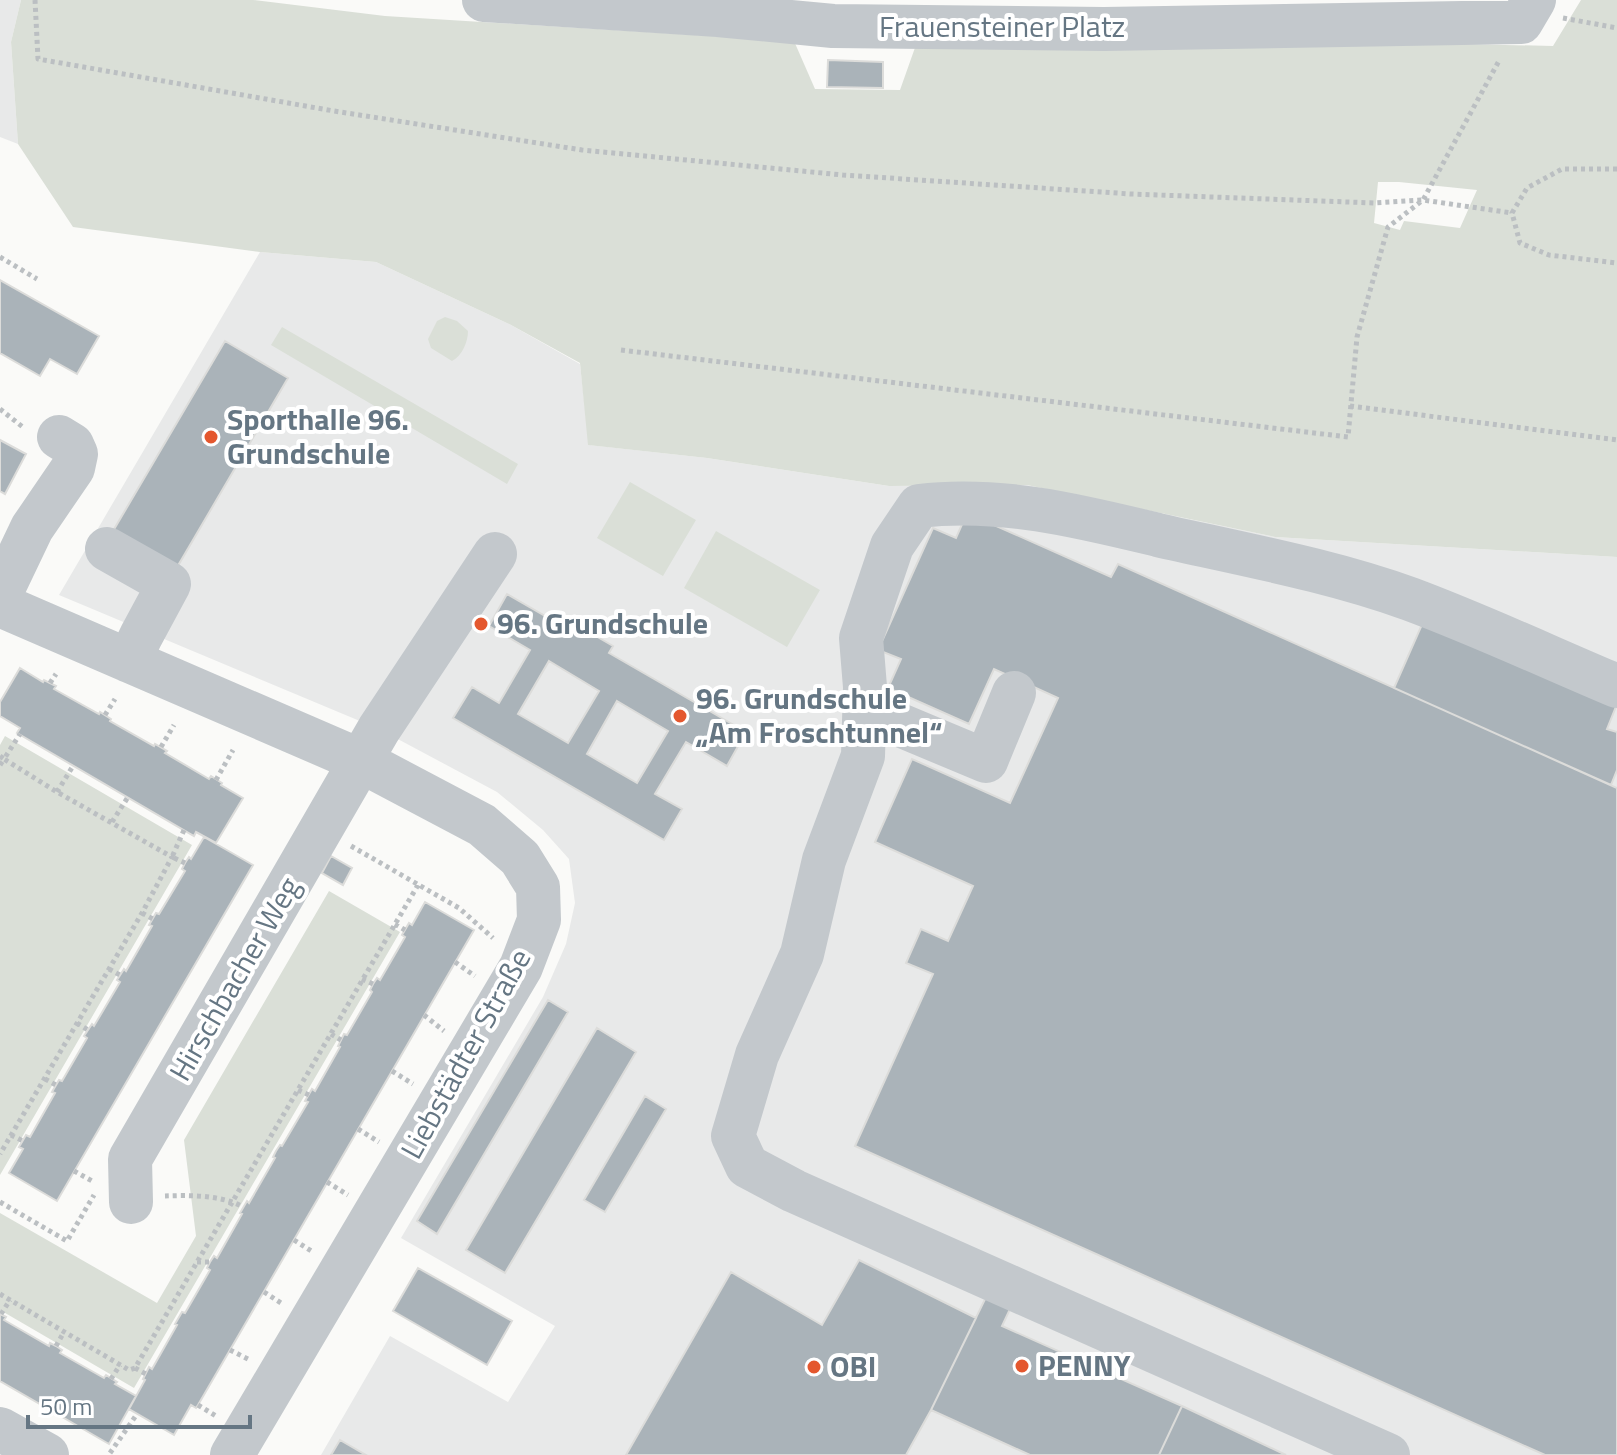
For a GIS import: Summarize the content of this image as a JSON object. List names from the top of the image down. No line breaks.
{"streets":{"street":["Frauensteiner Platz","Hirschbacher Weg","Liebstädter Straße"]},"crossings":[["Hirschbacher Weg","Liebstädter Straße"]],"places":["Sporthalle 96. Grundschule","96. Grundschule","96. Grundschule „Am Froschtunnel“","PENNY","OBI"],"scale_bar":"50 m"}
